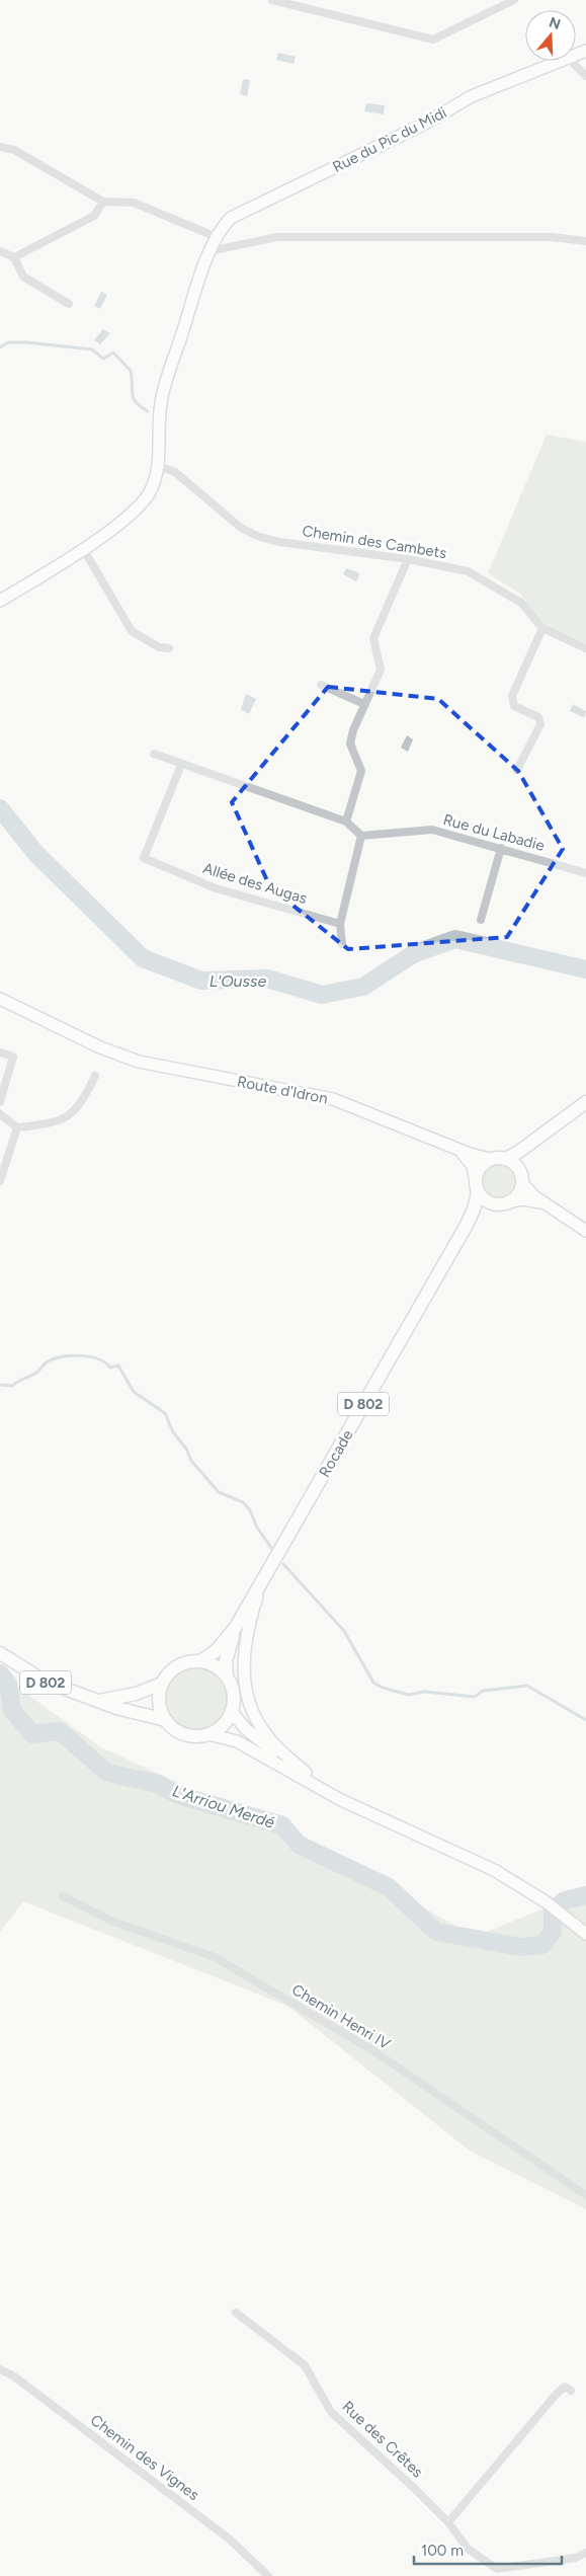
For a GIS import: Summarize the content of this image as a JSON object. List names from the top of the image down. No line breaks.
{"streets":{"main road":["D 802","Rocade"],"street":["Rue du Pic du Midi","Chemin des Cambets","Rue du Labadie","Allée des Augas","Route d'Idron","Chemin Henri IV","Rue des Crêtes","Chemin des Vignes"]},"crossings":[["Rue du Pic du Midi","Chemin des Cambets"],["Route d'Idron","D 802"],["D 802","Rocade"]],"water":["L'Ousse","L'Arriou Merdé"],"scale_bar":"100 m","north":"top"}
